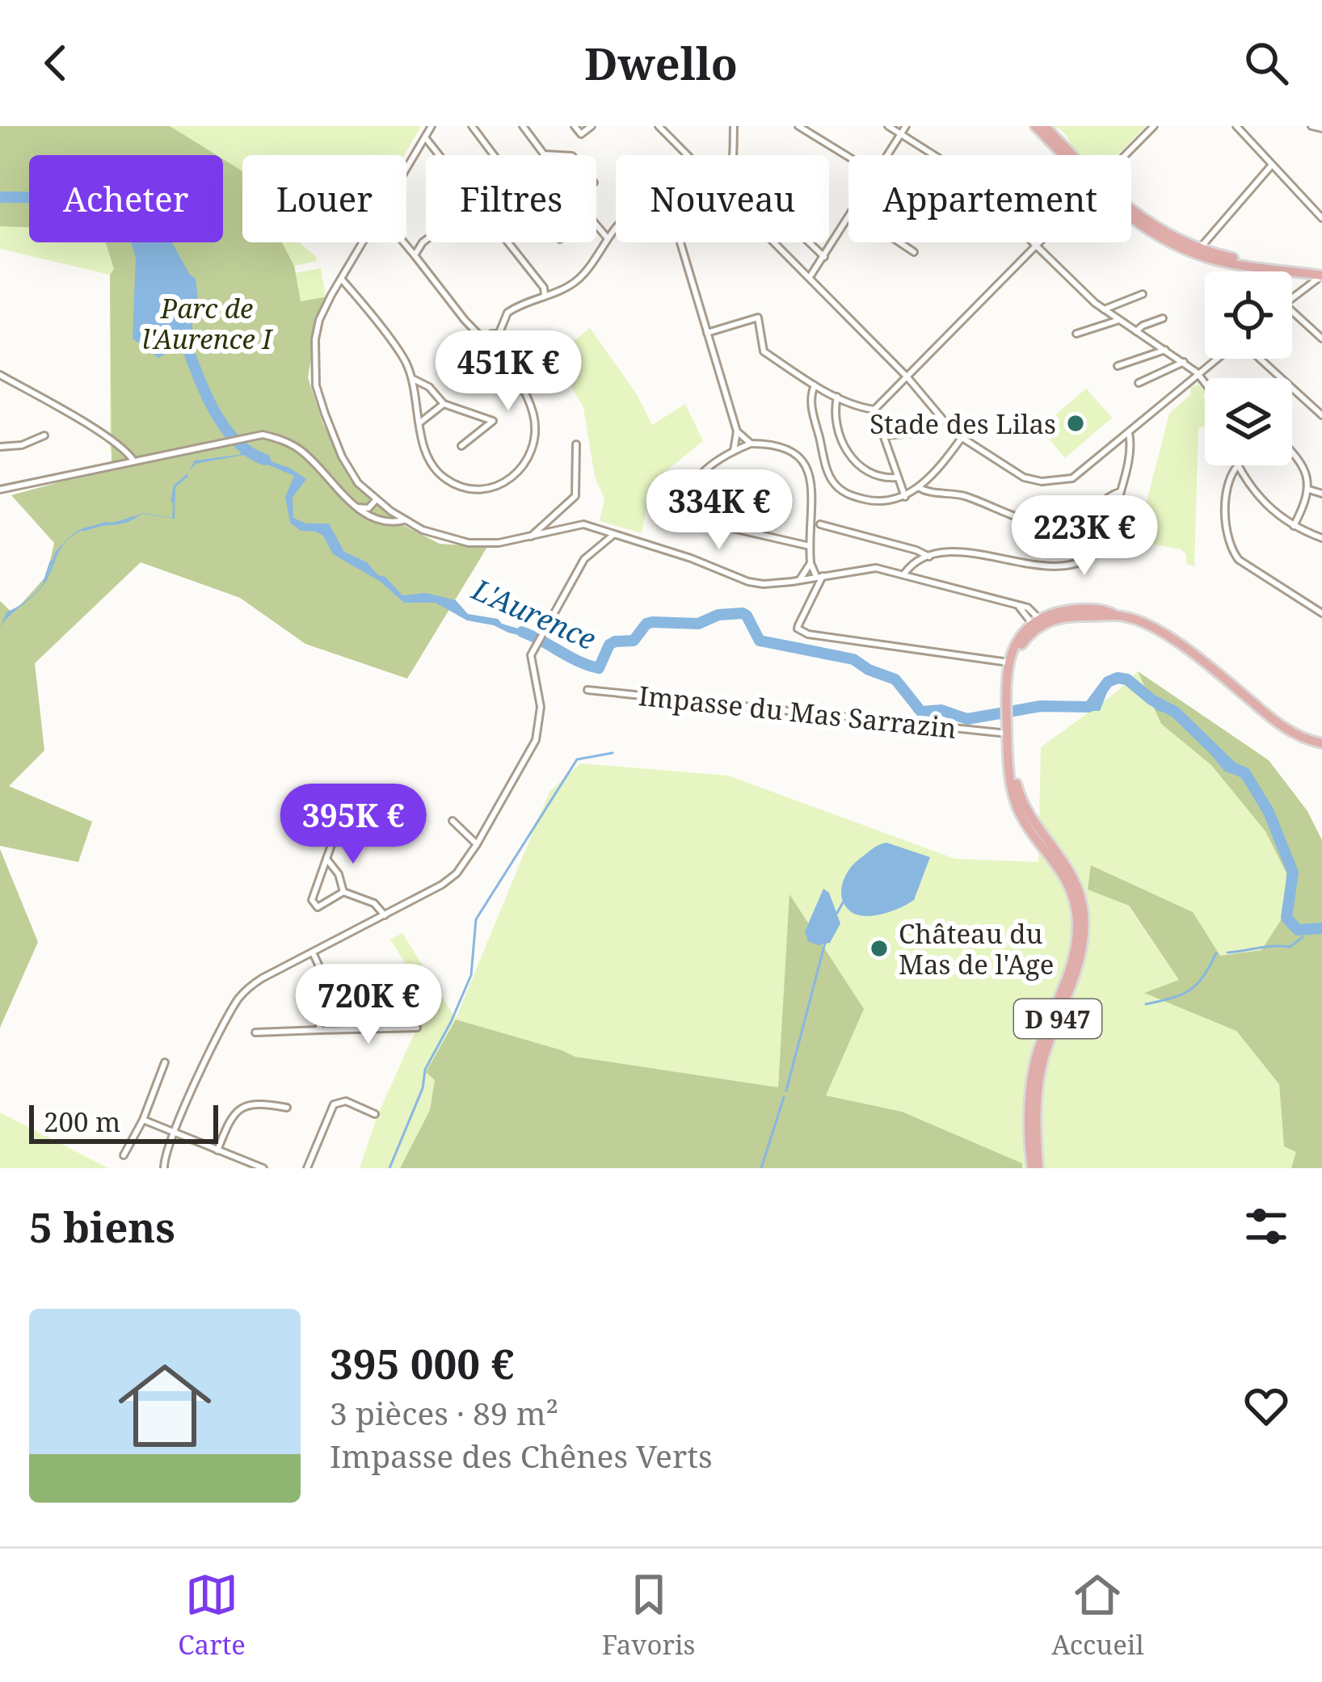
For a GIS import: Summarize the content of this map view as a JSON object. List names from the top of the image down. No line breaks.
{"streets":{"main road":["D 947"],"street":["Impasse du Mas Sarrazin"]},"crossings":[["Impasse du Mas Sarrazin","D 947"]],"water":["L'Aurence"],"parks":["Parc de l'Aurence I"],"places":["Stade des Lilas","Château du Mas de l'Age"],"scale_bar":"200 m","page":{"header":"Dwello","chip":["Acheter","Louer","Filtres","Nouveau","Appartement"],"price":["451K €","334K €","223K €","395K €","720K €"],"scale":"200 m","heading":"5 biens","list":[{"name":"395 000 €","note":"3 pièces · 89 m² · Impasse des Chênes Verts"}],"tabs":["Carte","Favoris","Accueil"]}}
